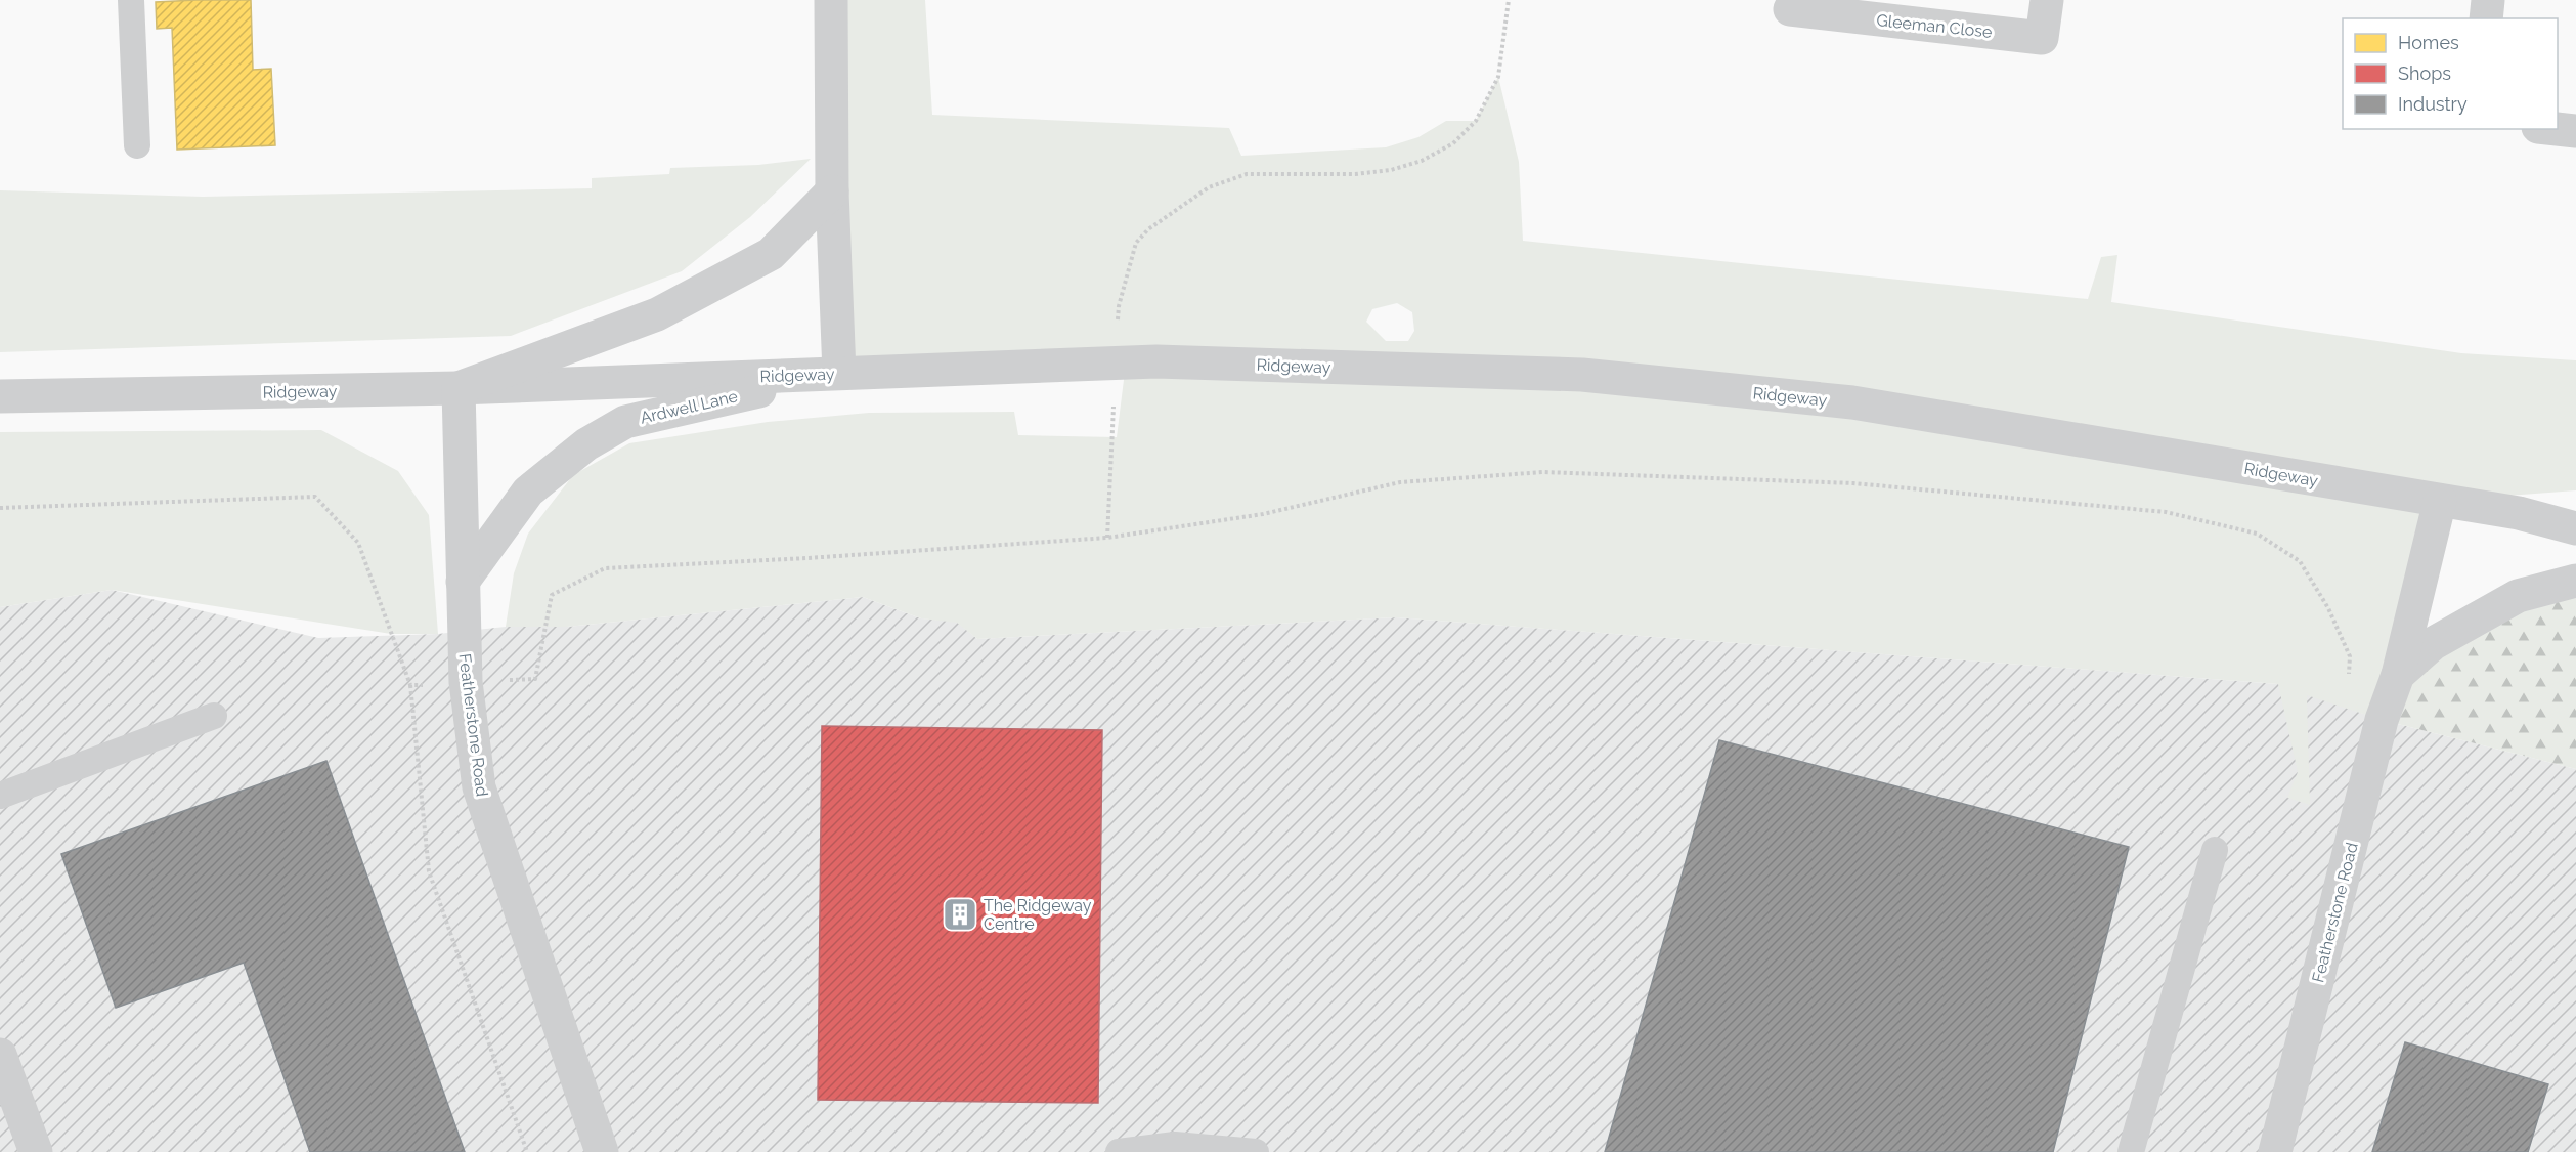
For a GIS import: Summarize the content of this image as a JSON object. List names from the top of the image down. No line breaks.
{"streets":{"street":["Gleeman Close","Ridgeway","Ardwell Lane","Featherstone Road"]},"crossings":[["Ridgeway","Ardwell Lane"],["Ridgeway","Featherstone Road"],["Ardwell Lane","Featherstone Road"]],"places":{"building":["The Ridgeway Centre"]},"legend":["Homes","Shops","Industry"]}
